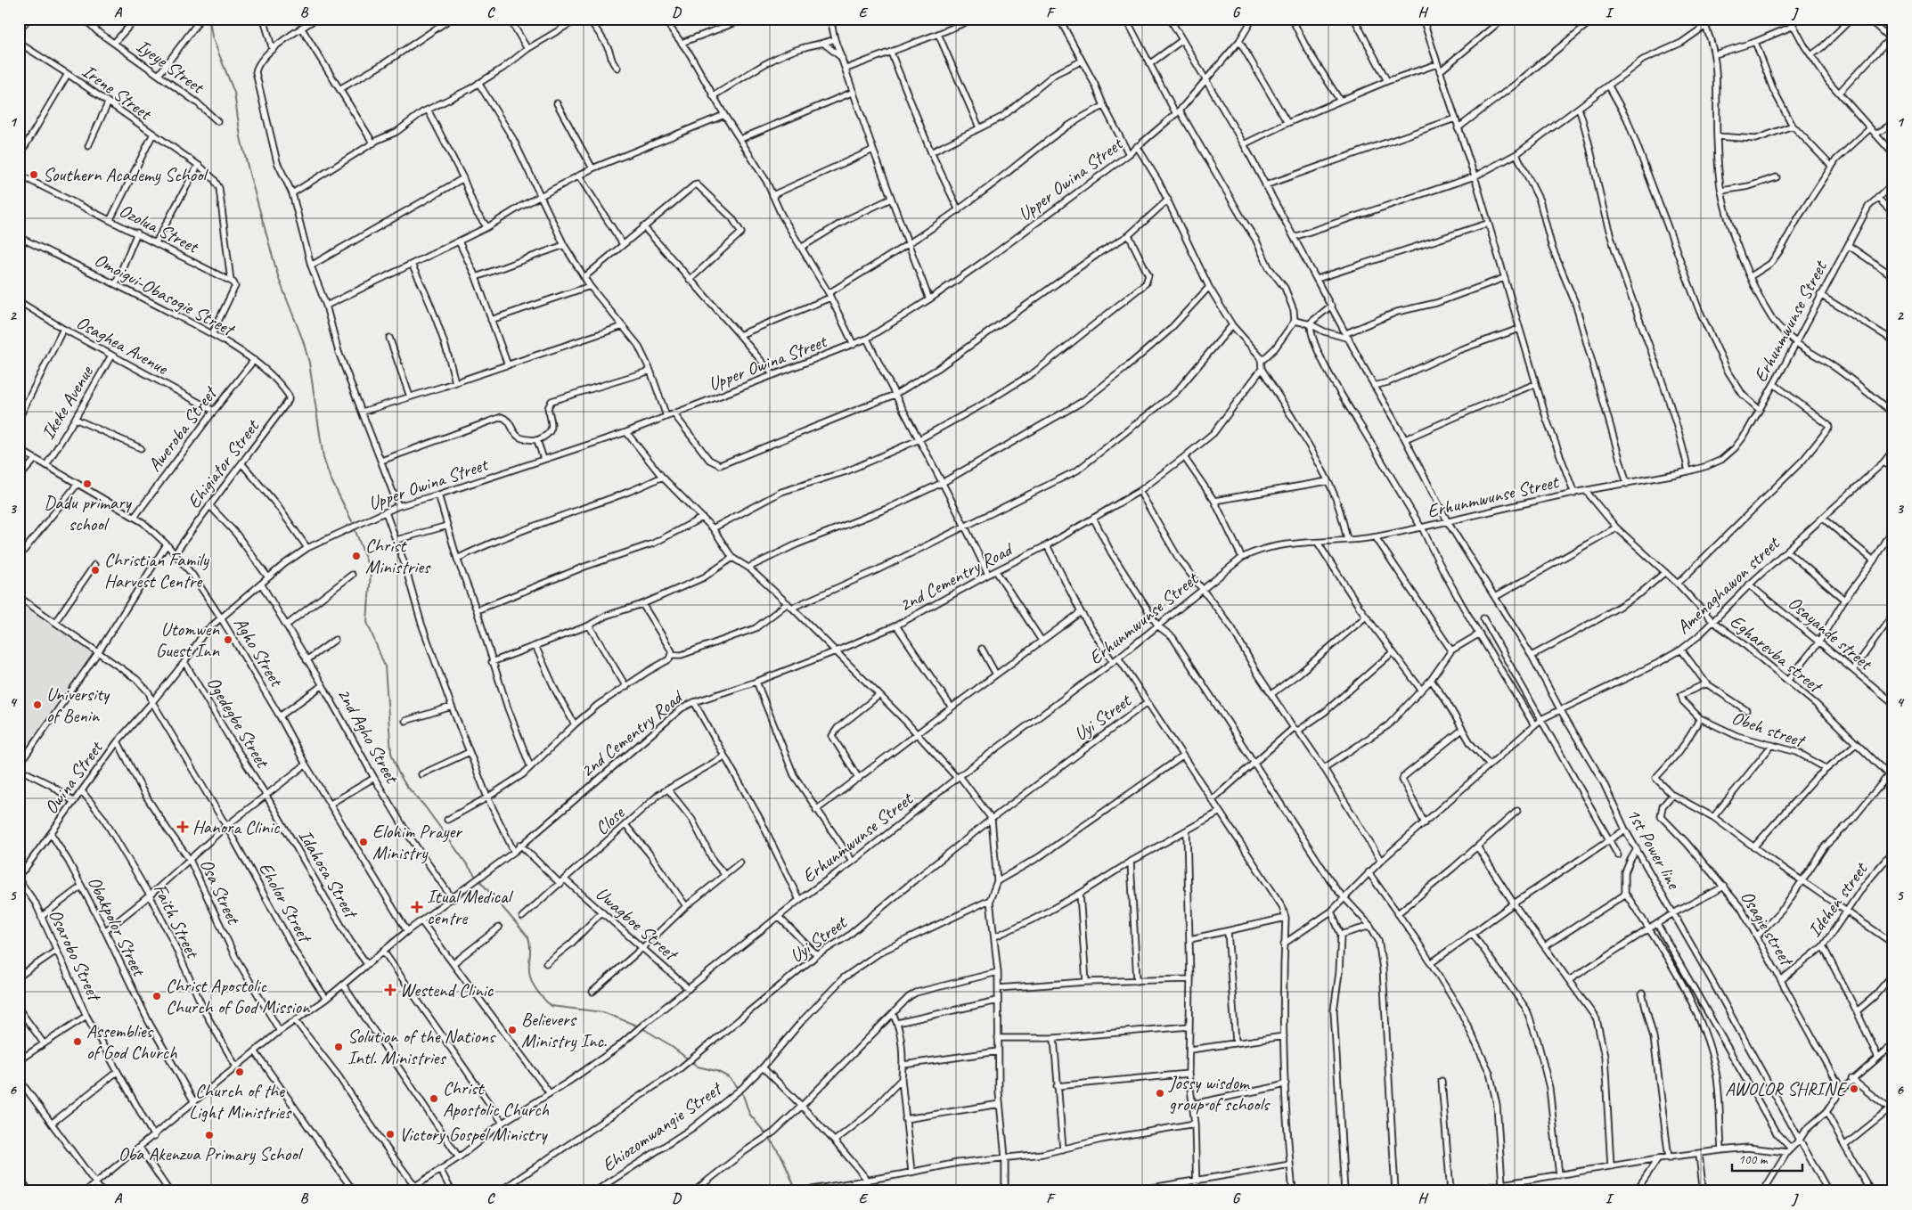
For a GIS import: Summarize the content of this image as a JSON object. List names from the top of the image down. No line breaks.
{"streets":{"street":["Iyeye Street","Irene Street","Upper Owina Street","Ozolua Street","Omoigui-Obasogie Street","Erhunmwunse Street","Osaghea Avenue","Ikeke Avenue","Aweroba Street","Ehigiator Street","2nd Cementry Road","Amenaghawon street","Osayande street","Agho Street","Egharevba street","Uyi Street","Ogedegbe Street","Obeh street","2nd Agho Street","Owina Street","Close","1st Power line","Idahosa Street","Osa Street","Idehen street","Eholor Street","Faith Street","Uwagboe Street","Obakpolor Street","Osagie street","Osarobo Street","Ehiozomwangie Street"]},"crossings":[["Irene Street","Ozolua Street"],["Upper Owina Street","Agho Street"],["Upper Owina Street","2nd Agho Street"],["Upper Owina Street","Owina Street"],["Upper Owina Street","1st Power line"],["Omoigui-Obasogie Street","Aweroba Street"],["Omoigui-Obasogie Street","Ehigiator Street"],["Erhunmwunse Street","Egharevba street"],["Erhunmwunse Street","1st Power line"],["Erhunmwunse Street","Uwagboe Street"],["Osaghea Avenue","Ikeke Avenue"],["Osaghea Avenue","Aweroba Street"],["Ikeke Avenue","Agho Street"],["Aweroba Street","Agho Street"],["Ehigiator Street","Agho Street"],["2nd Cementry Road","Agho Street"],["2nd Cementry Road","2nd Agho Street"],["2nd Cementry Road","Idahosa Street"],["2nd Cementry Road","Osa Street"],["2nd Cementry Road","Eholor Street"],["2nd Cementry Road","Faith Street"],["2nd Cementry Road","Uwagboe Street"],["2nd Cementry Road","Obakpolor Street"],["2nd Cementry Road","Osarobo Street"],["Amenaghawon street","Osayande street"],["Amenaghawon street","Egharevba street"],["Amenaghawon street","1st Power line"],["Agho Street","Owina Street"],["Ogedegbe Street","Owina Street"],["Ogedegbe Street","Idahosa Street"],["Owina Street","Osa Street"],["Owina Street","Eholor Street"],["Owina Street","Faith Street"],["Owina Street","Obakpolor Street"],["Close","Uwagboe Street"],["Idehen street","Osagie street"]],"places":{"other":["Southern Academy School","Dadu primary school","Christ Ministries","Christian Family Harvest Centre","Utomwen Guest Inn","University of Benin","Elohim Prayer Ministry","Christ Apostolic Church of God Mission","Believers Ministry Inc.","Assemblies of God Church","Solution of the Nations Intl. Ministries","Church of the Light Ministries","AWOLOR SHRINE","Jossy wisdom group of schools","Christ Apostolic Church","Victory Gospel Ministry","Oba Akenzua Primary School"],"health":["Hanora Clinic","Itual Medical centre","Westend Clinic"]},"scale_bar":"100 m","grid":{"columns":["A","B","C","D","E","F","G","H","I","J"],"rows":["1","2","3","4","5","6"]}}
